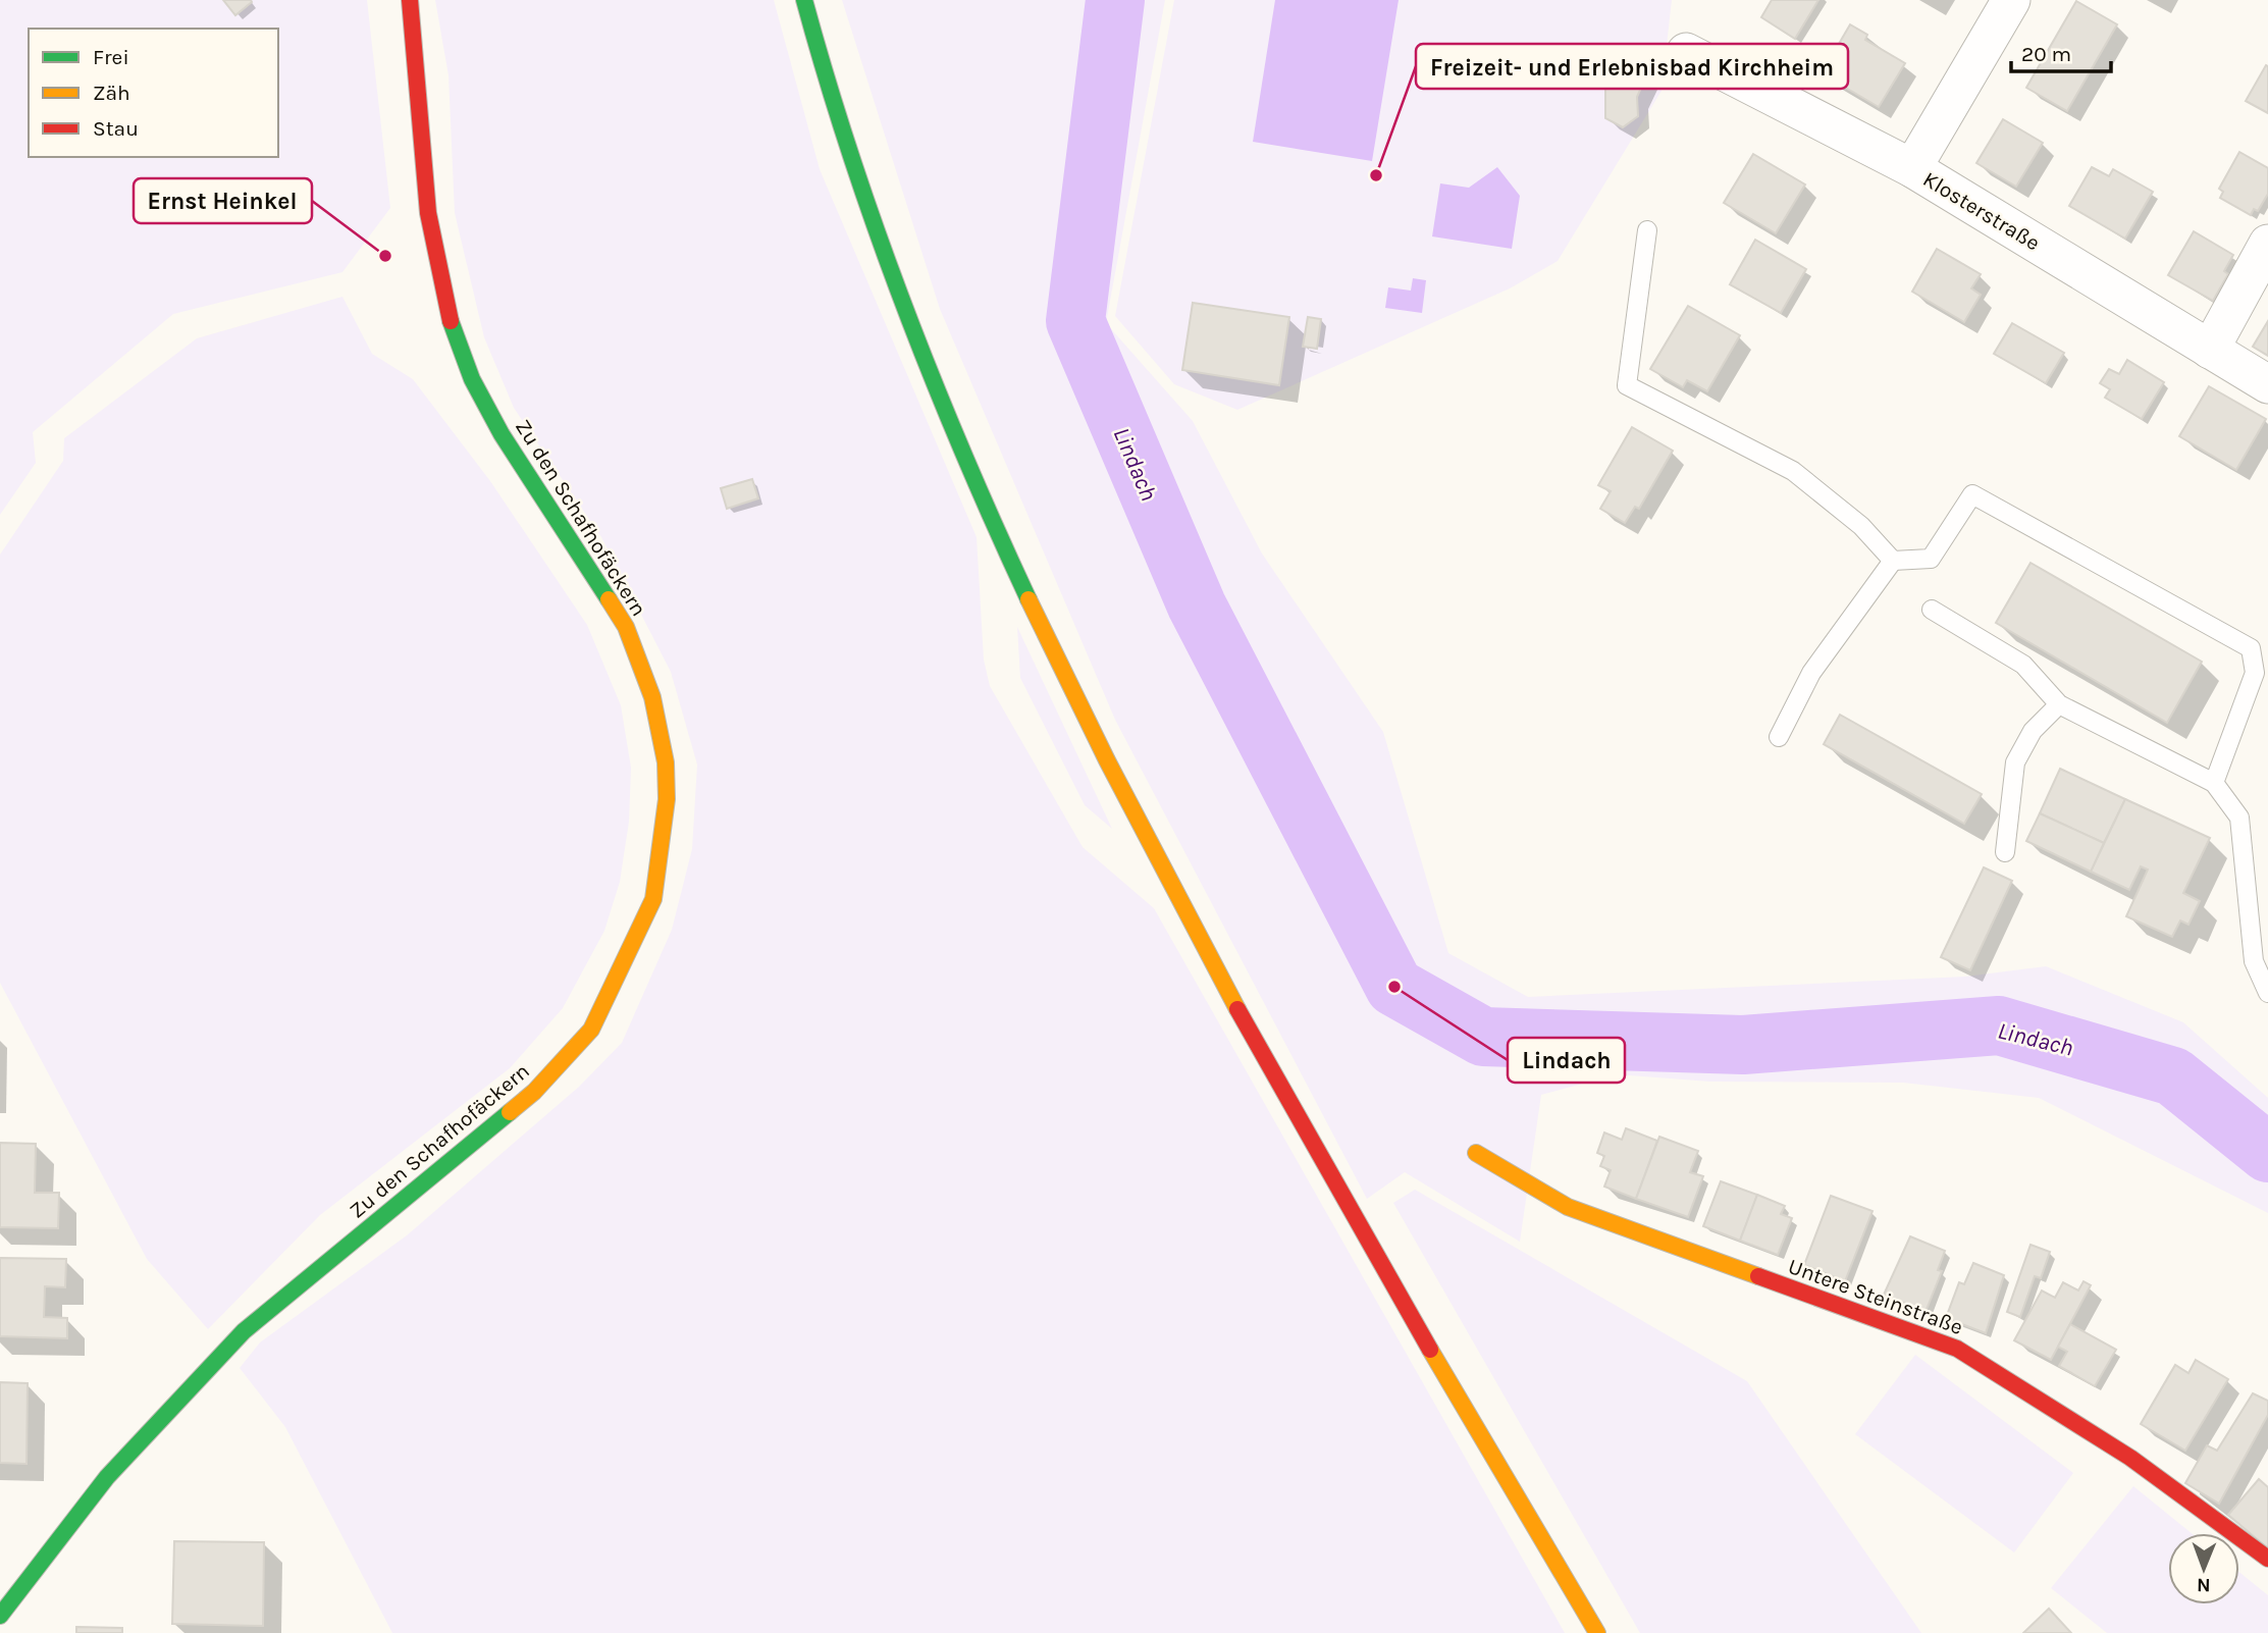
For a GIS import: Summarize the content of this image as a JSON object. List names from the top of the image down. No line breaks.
{"streets":{"street":["Klosterstraße","Zu den Schafhofäckern","Untere Steinstraße"]},"water":["Lindach"],"places":["Freizeit- und Erlebnisbad Kirchheim","Ernst Heinkel","Lindach"],"legend":["Frei","Zäh","Stau"],"scale_bar":"20 m","north":"bottom"}
